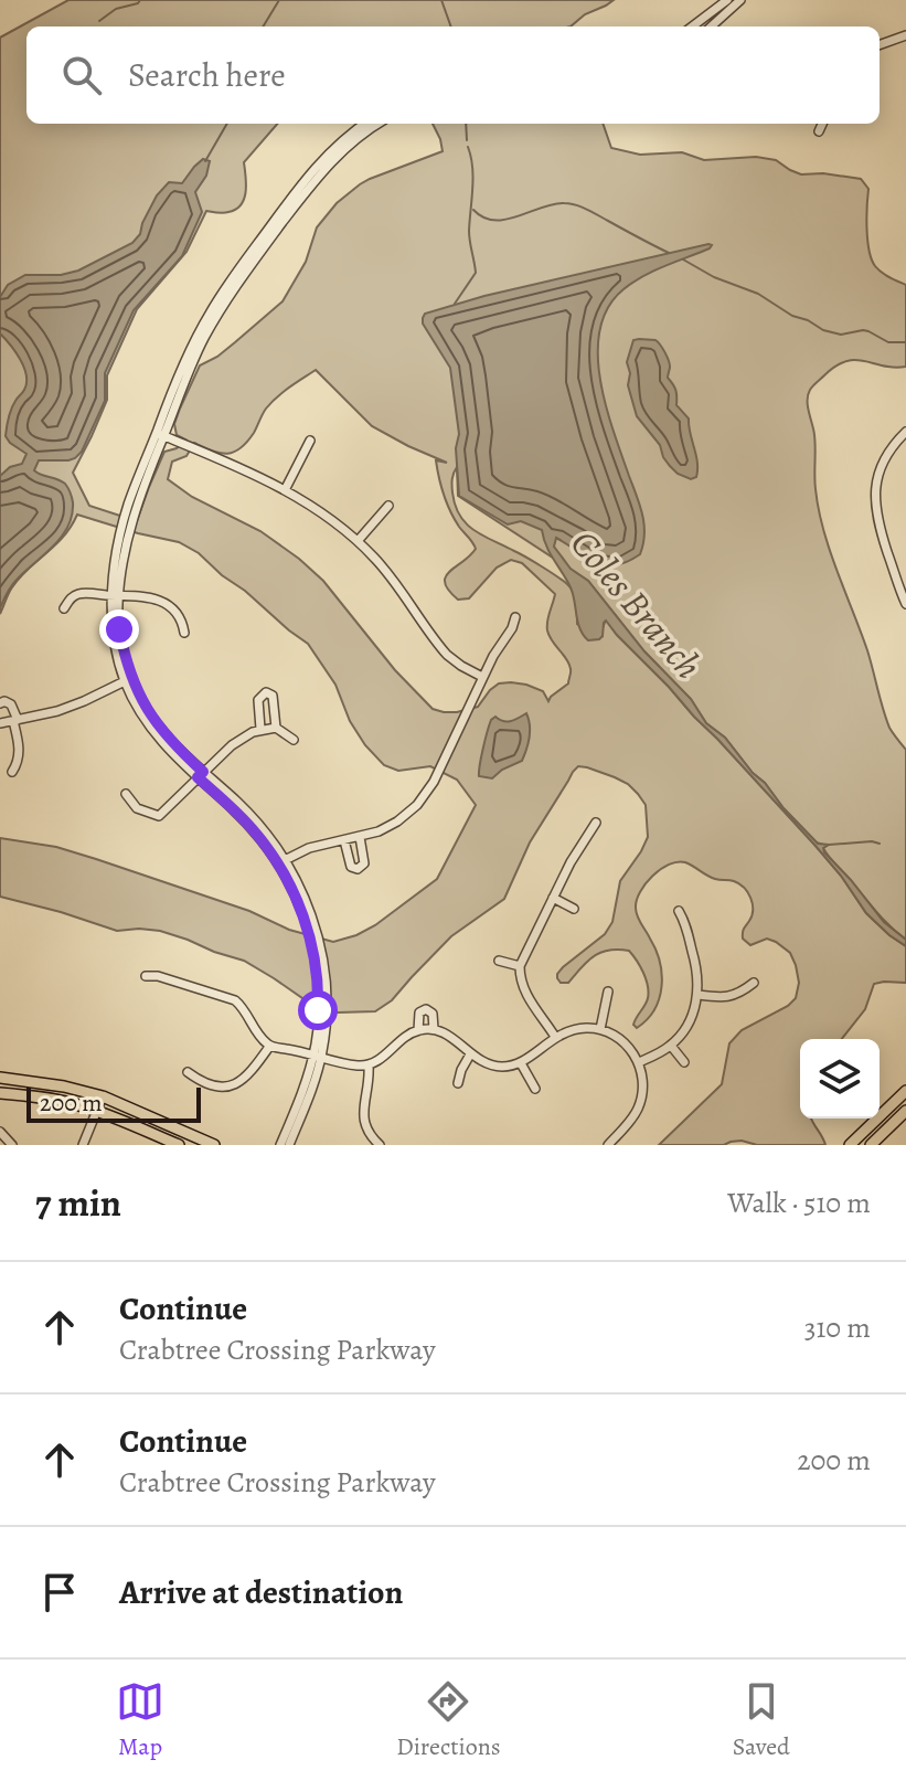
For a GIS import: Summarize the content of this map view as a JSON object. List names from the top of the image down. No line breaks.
{"water":["Coles Branch"],"scale_bar":"200 m","page":{"search":"Search here","scale":"200 m","heading":["7 min","Walk · 510 m"],"list":[["Continue","Crabtree Crossing Parkway","310 m"],["Continue","Crabtree Crossing Parkway","200 m"],"Arrive at destination"],"nav":["Map","Directions","Saved"]}}
